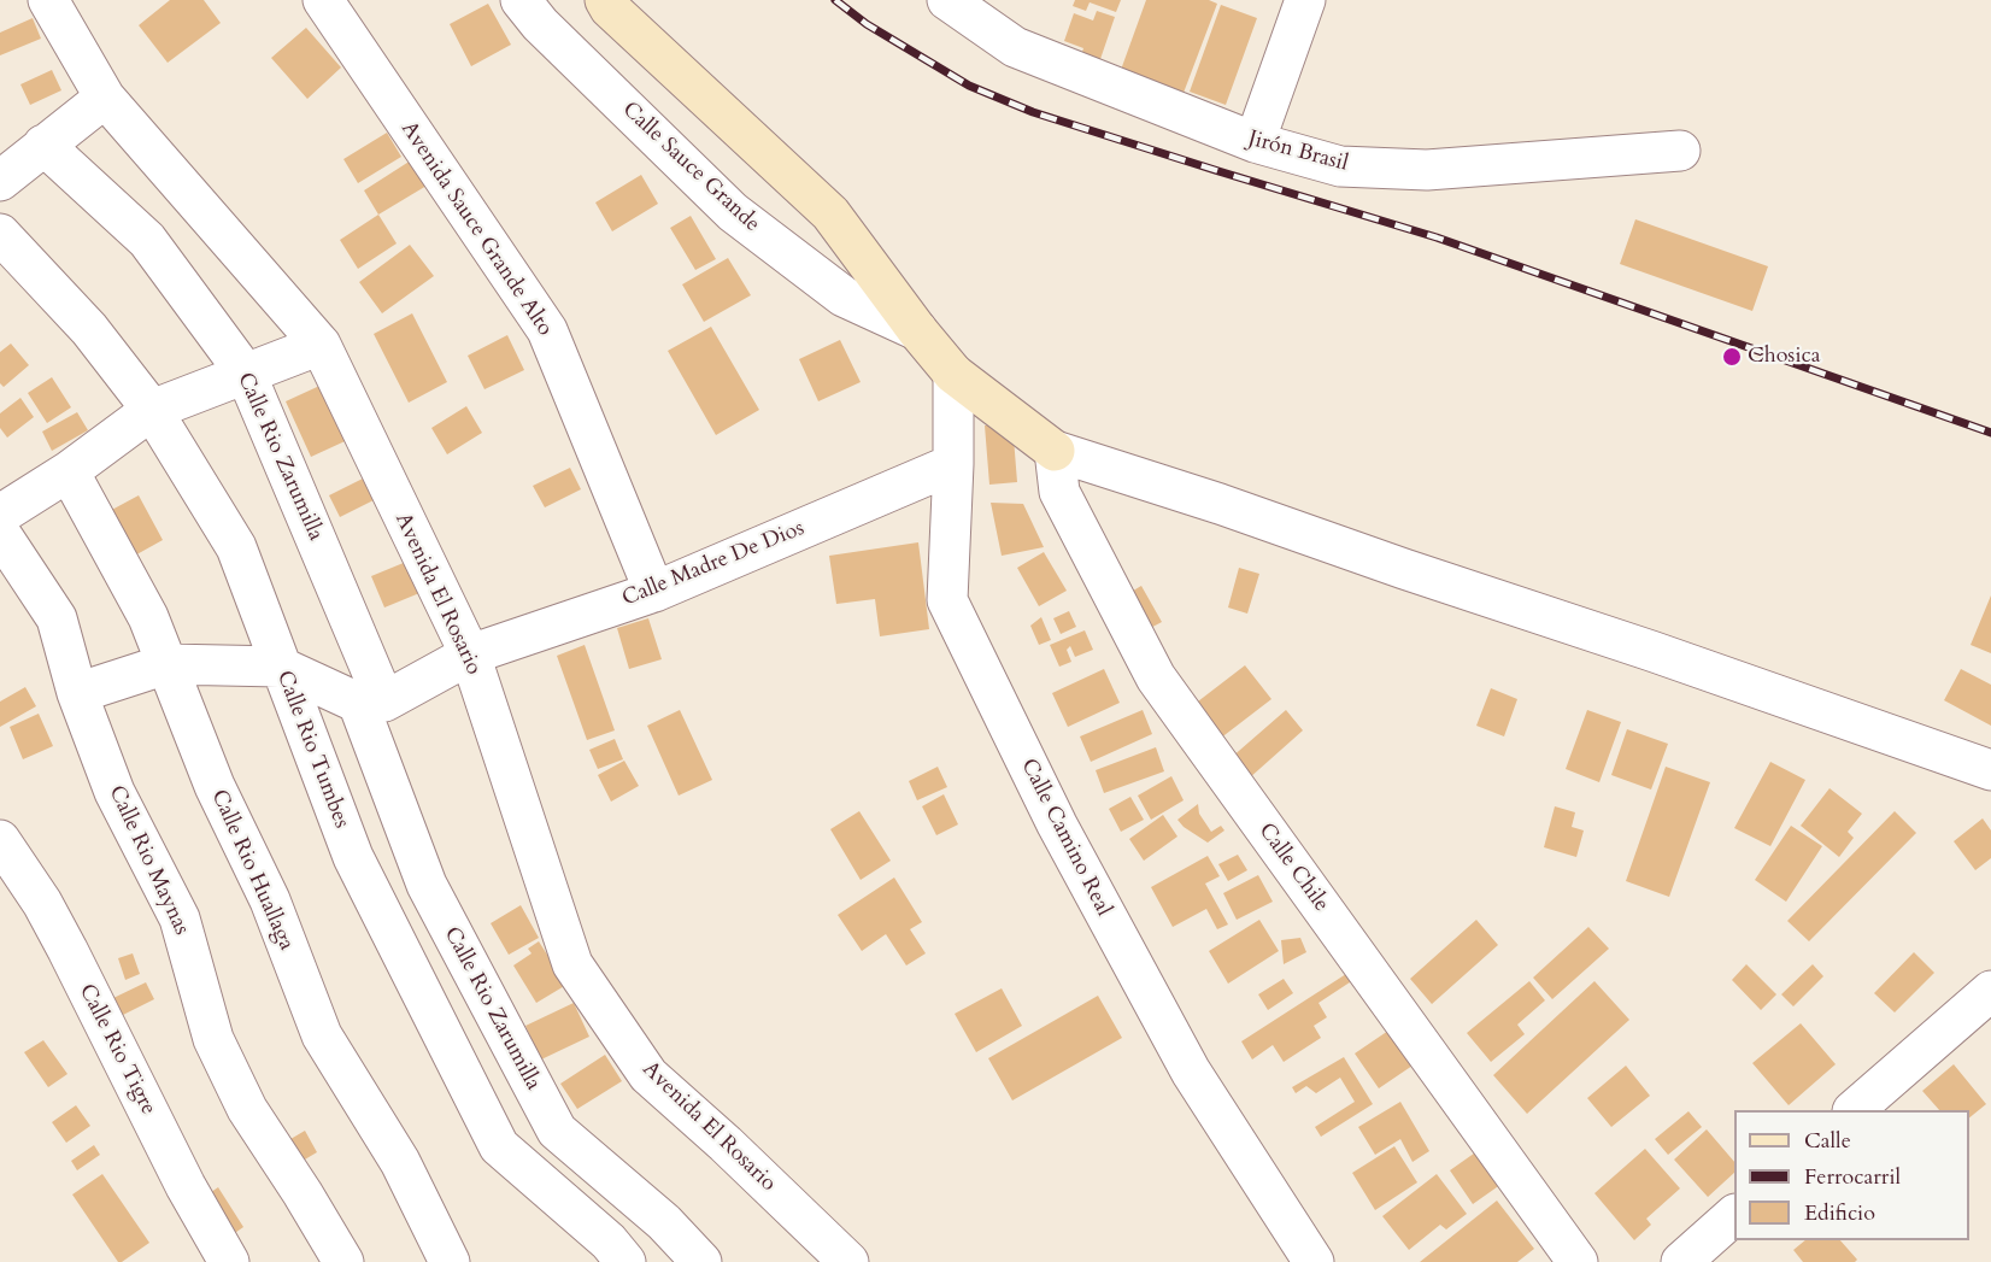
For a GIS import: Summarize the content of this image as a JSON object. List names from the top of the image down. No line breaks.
{"streets":{"street":["Jirón Brasil","Calle Sauce Grande","Avenida Sauce Grande Alto","Calle Rio Zarumilla","Calle Madre De Dios","Avenida El Rosario","Calle Rio Tumbes","Calle Camino Real","Calle Rio Maynas","Calle Chile","Calle Rio Huallaga","Calle Rio Tigre"]},"crossings":[["Avenida Sauce Grande Alto","Calle Madre De Dios"],["Calle Rio Zarumilla","Calle Madre De Dios"],["Calle Madre De Dios","Avenida El Rosario"],["Calle Madre De Dios","Calle Camino Real"]],"places":["Chosica"],"legend":["Calle","Ferrocarril","Edificio"]}
